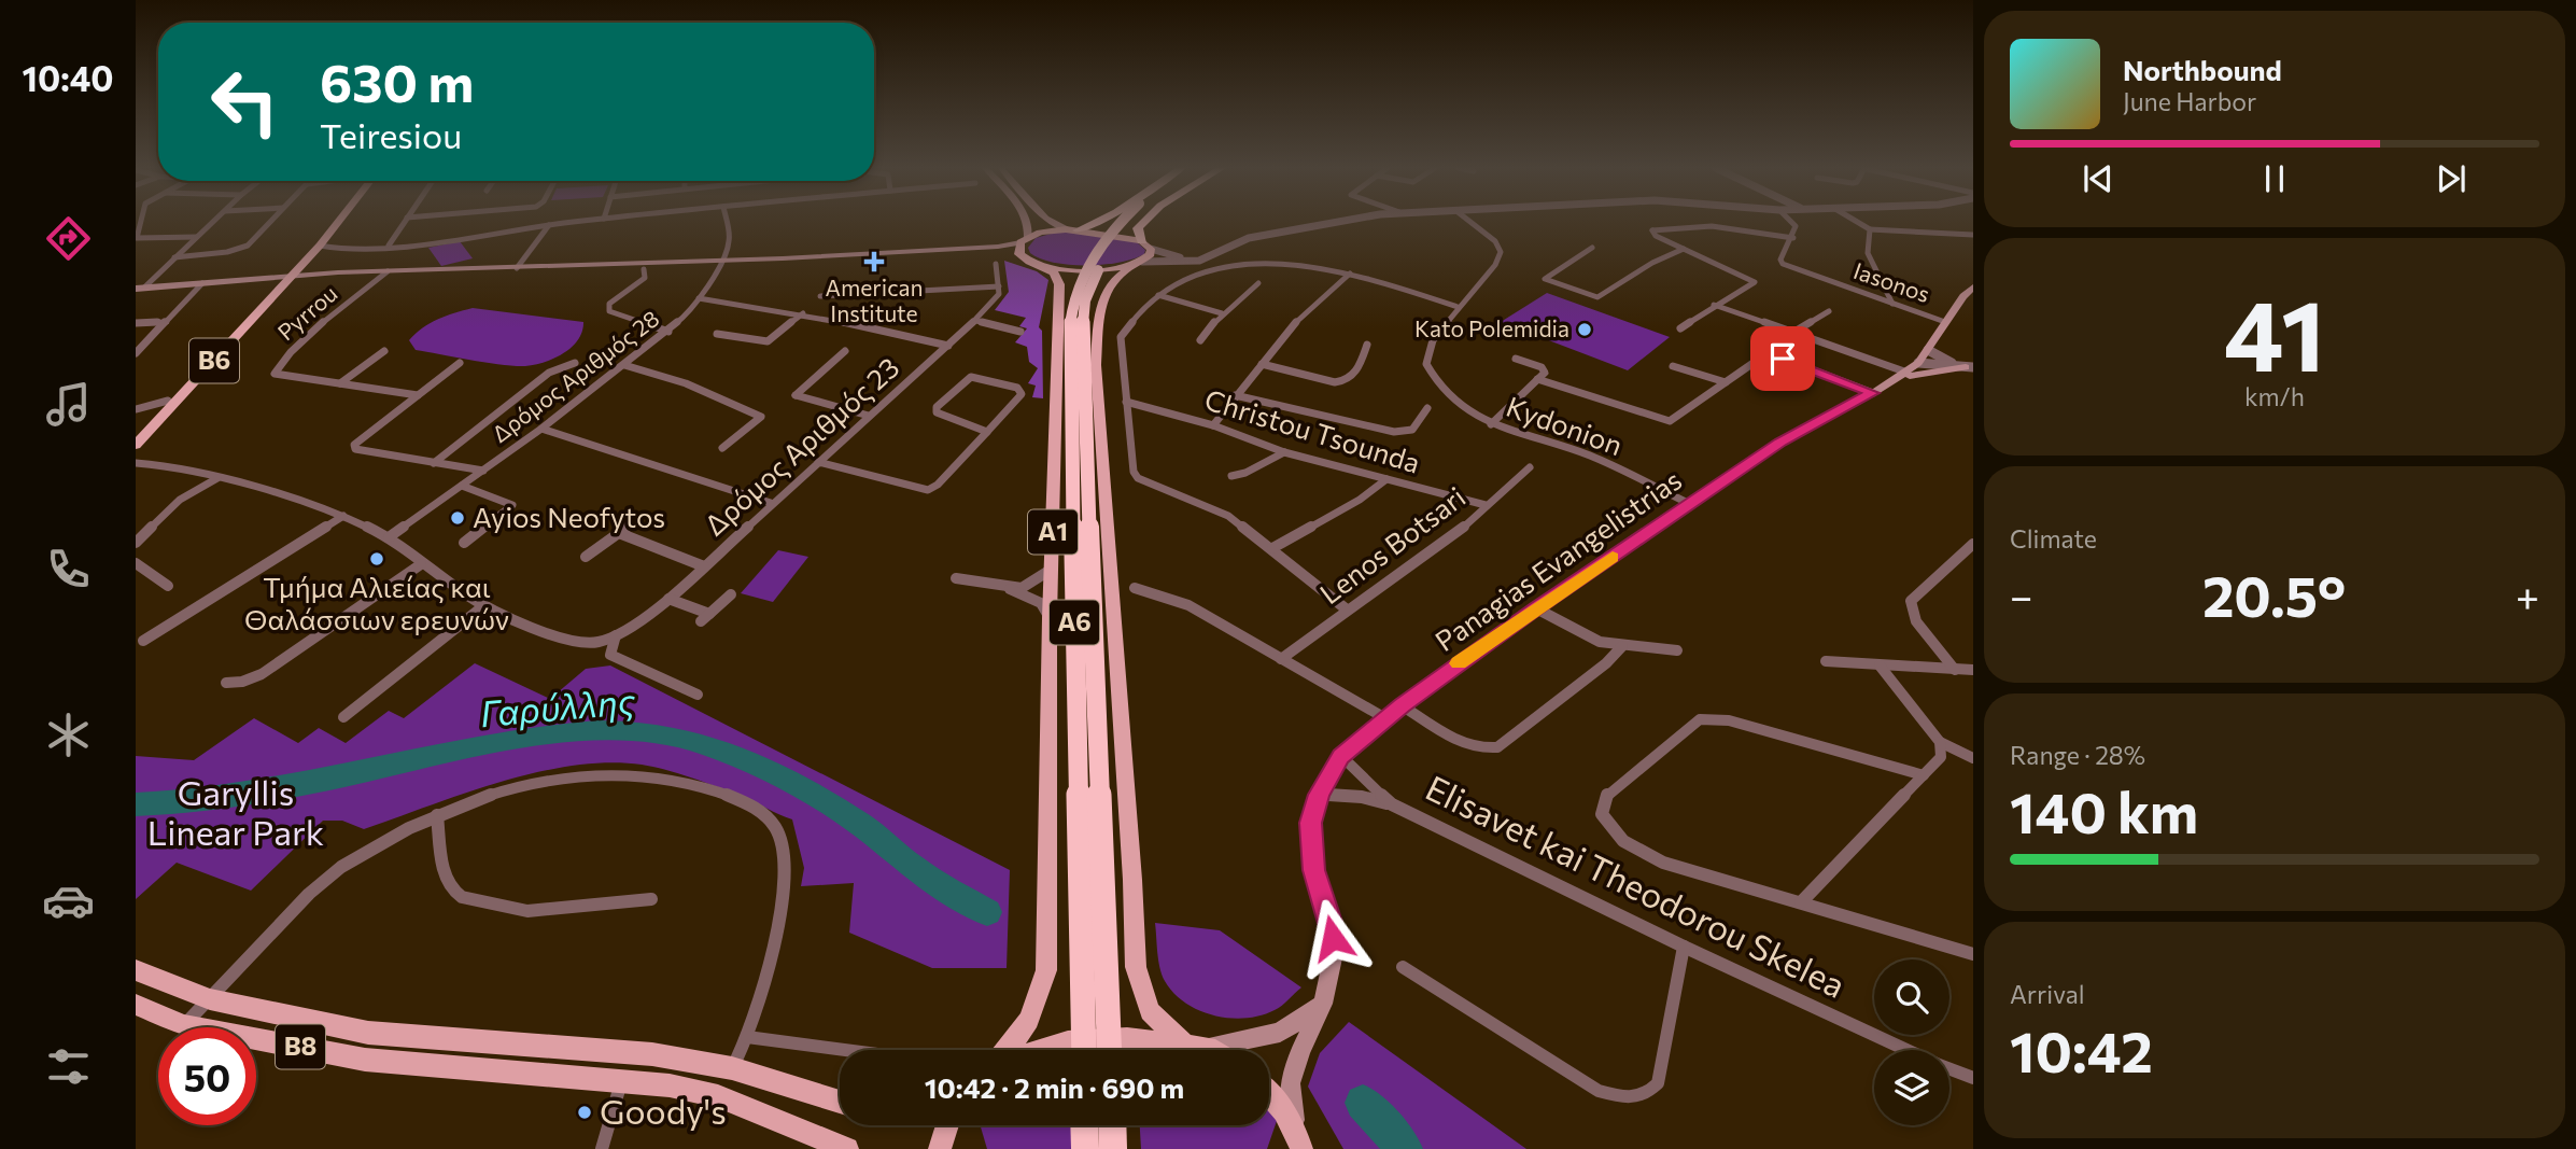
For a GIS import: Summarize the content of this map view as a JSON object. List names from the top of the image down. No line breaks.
{"streets":{"highway":["A6"],"main road":["B6","A1","Panagias Evangelistrias","B8"],"street":["Iasonos","Pyrrou","Δρόμος Αριθμός 28","Kydonion","Christou Tsounda","Δρόμος Αριθμός 23","Lenos Botsari","Elisavet kai Theodorou Skelea"]},"crossings":[["Kydonion","Panagias Evangelistrias"],["Christou Tsounda","Lenos Botsari"],["Panagias Evangelistrias","Elisavet kai Theodorou Skelea"]],"water":["Γαρύλλης"],"parks":["Garyllis Linear Park"],"places":{"health":["American Institute"],"other":["Kato Polemidia","Ayios Neofytos","Τμήμα Αλιείας και Θαλάσσιων ερευνών","Goody's"]},"page":{"tabs":"10:40","turn":["630 m","Teiresiou"],"song":["Northbound","June Harbor"],"tile":[["41","km/h"],"Climate",["Range · 28%","140 km"],["Arrival","10:42"]],"heat":["−","20.5°","+"],"limit":"50","trip":"10:42 · 2 min · 690 m"}}
